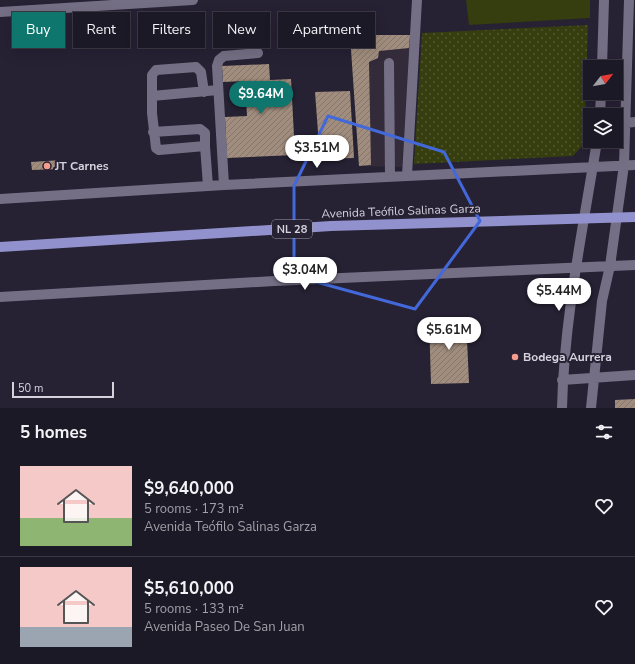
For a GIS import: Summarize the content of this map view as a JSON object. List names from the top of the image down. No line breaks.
{"streets":{"main road":["Avenida Teófilo Salinas Garza","NL 28"]},"places":["JT Carnes","Bodega Aurrera"],"scale_bar":"50 m","north":"top right","page":{"chip":["Buy","Rent","Filters","New","Apartment"],"price":["$9.64M","$3.51M","$3.04M","$5.44M","$5.61M"],"scale":"50 m","heading":"5 homes","list":[{"name":"$9,640,000","note":"5 rooms · 173 m² · Avenida Teófilo Salinas Garza"},{"name":"$5,610,000","note":"5 rooms · 133 m² · Avenida Paseo De San Juan"}]}}
